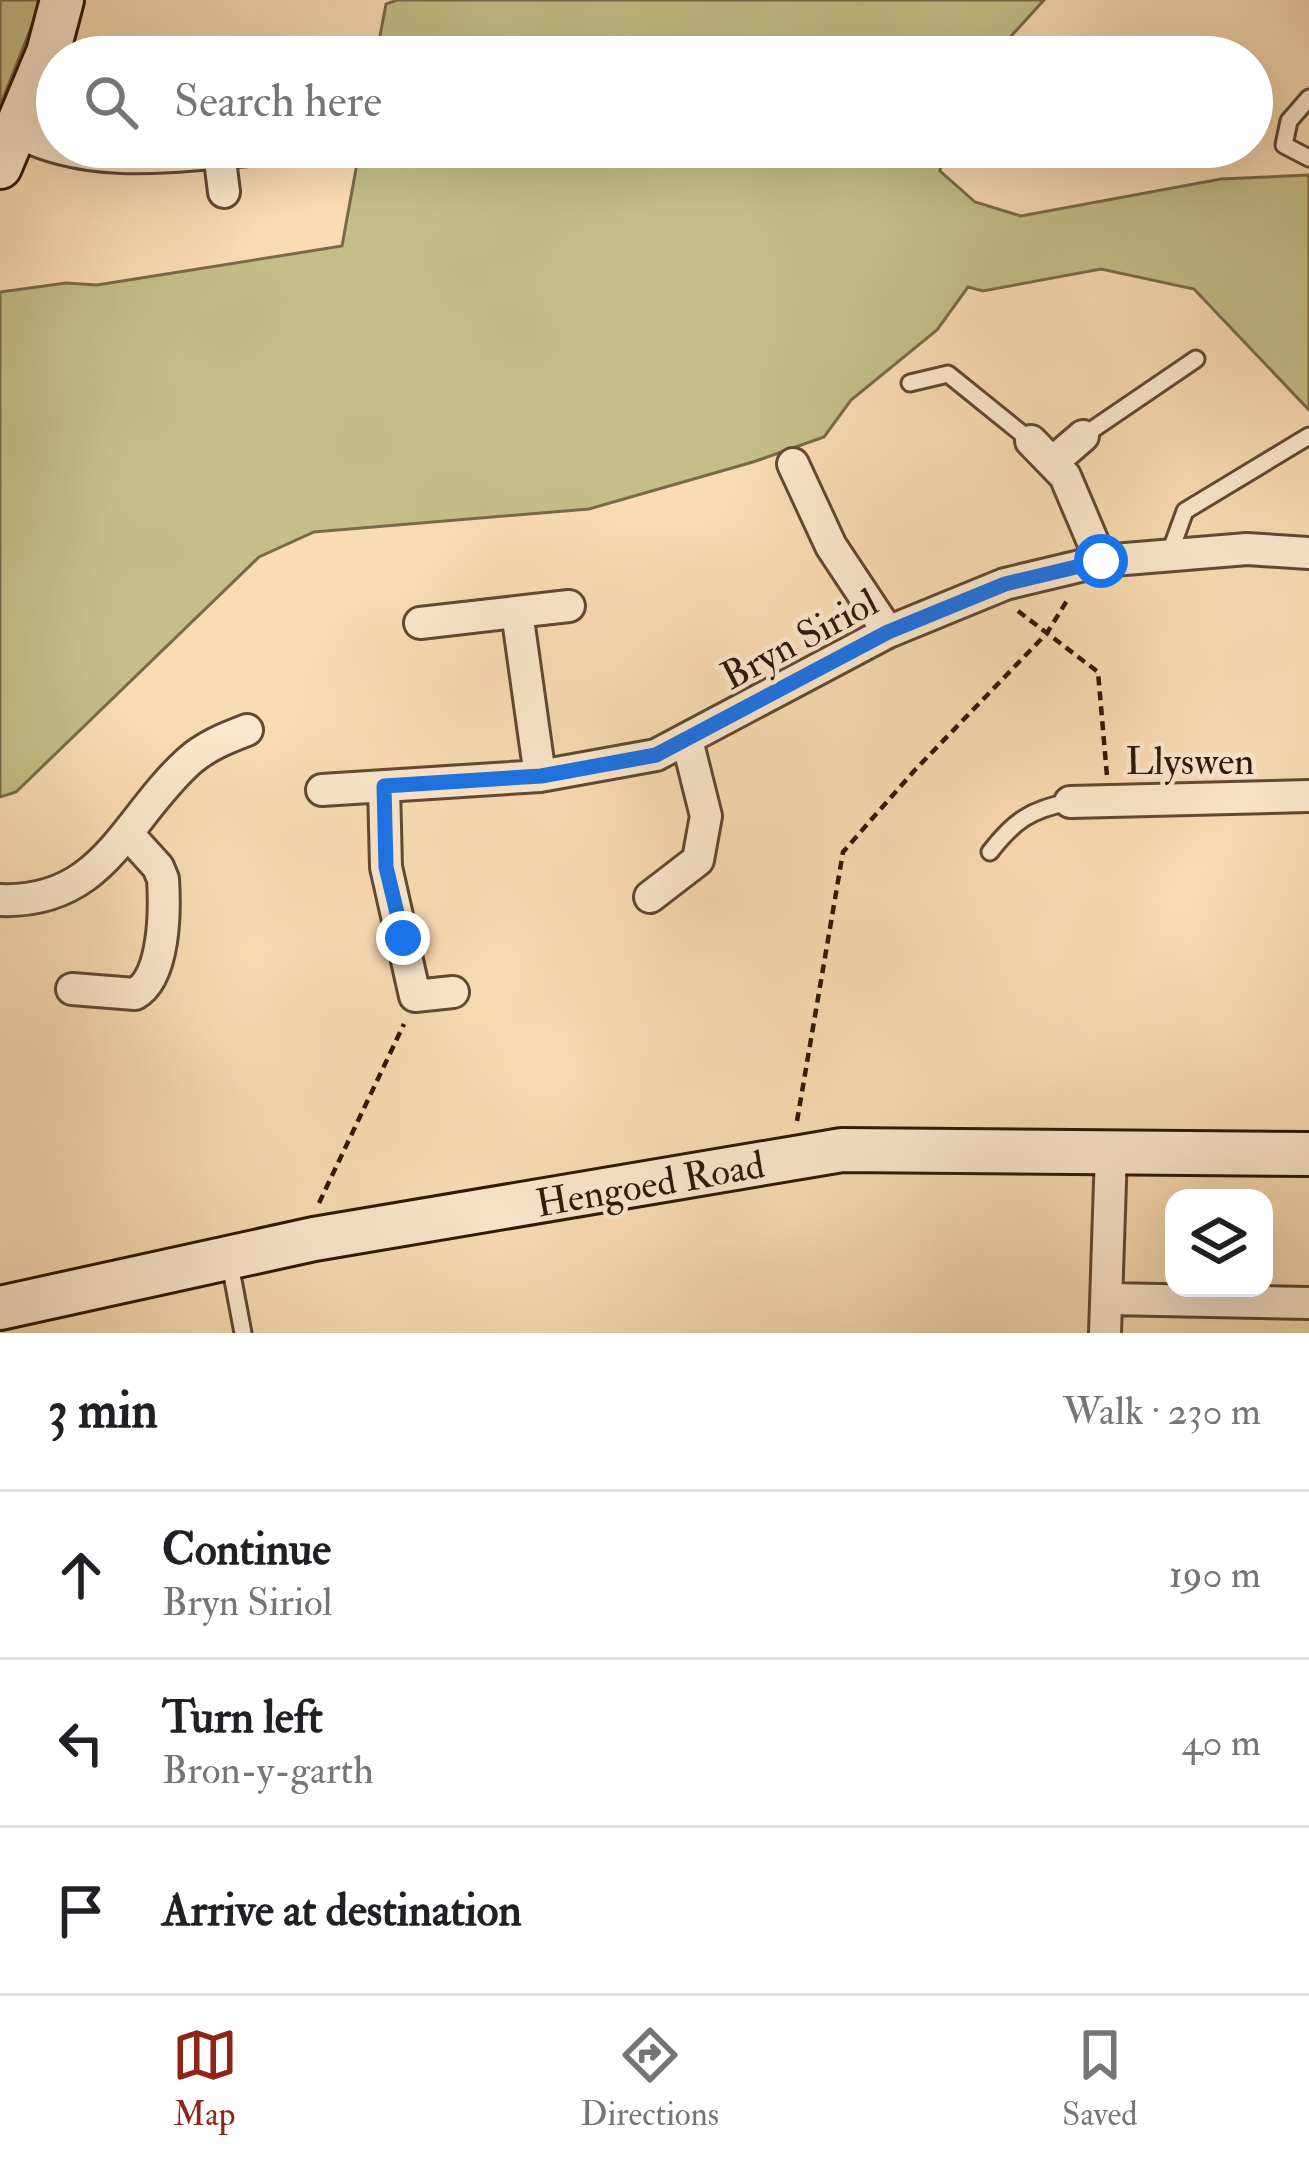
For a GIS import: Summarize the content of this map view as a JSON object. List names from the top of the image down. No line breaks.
{"streets":{"street":["Bryn Siriol","Llyswen","Hengoed Road"]},"page":{"search":"Search here","heading":["3 min","Walk · 230 m"],"list":[["Continue","Bryn Siriol","190 m"],["Turn left","Bron-y-garth","40 m"],"Arrive at destination"],"nav":["Map","Directions","Saved"]}}
